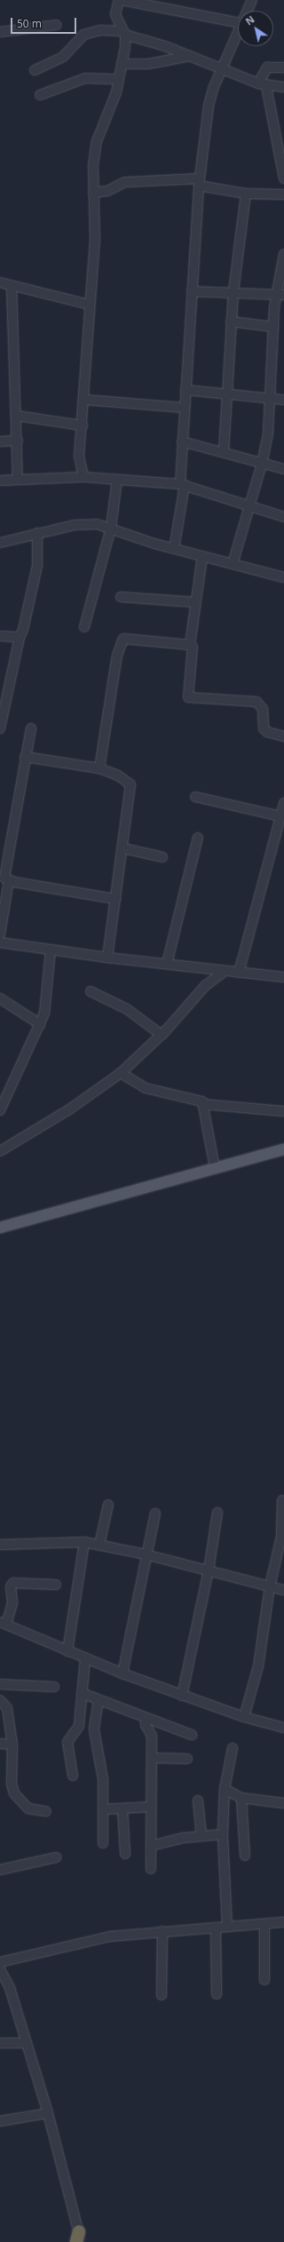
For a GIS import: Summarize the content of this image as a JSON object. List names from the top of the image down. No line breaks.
{"scale_bar":"50 m","north":"top left"}
